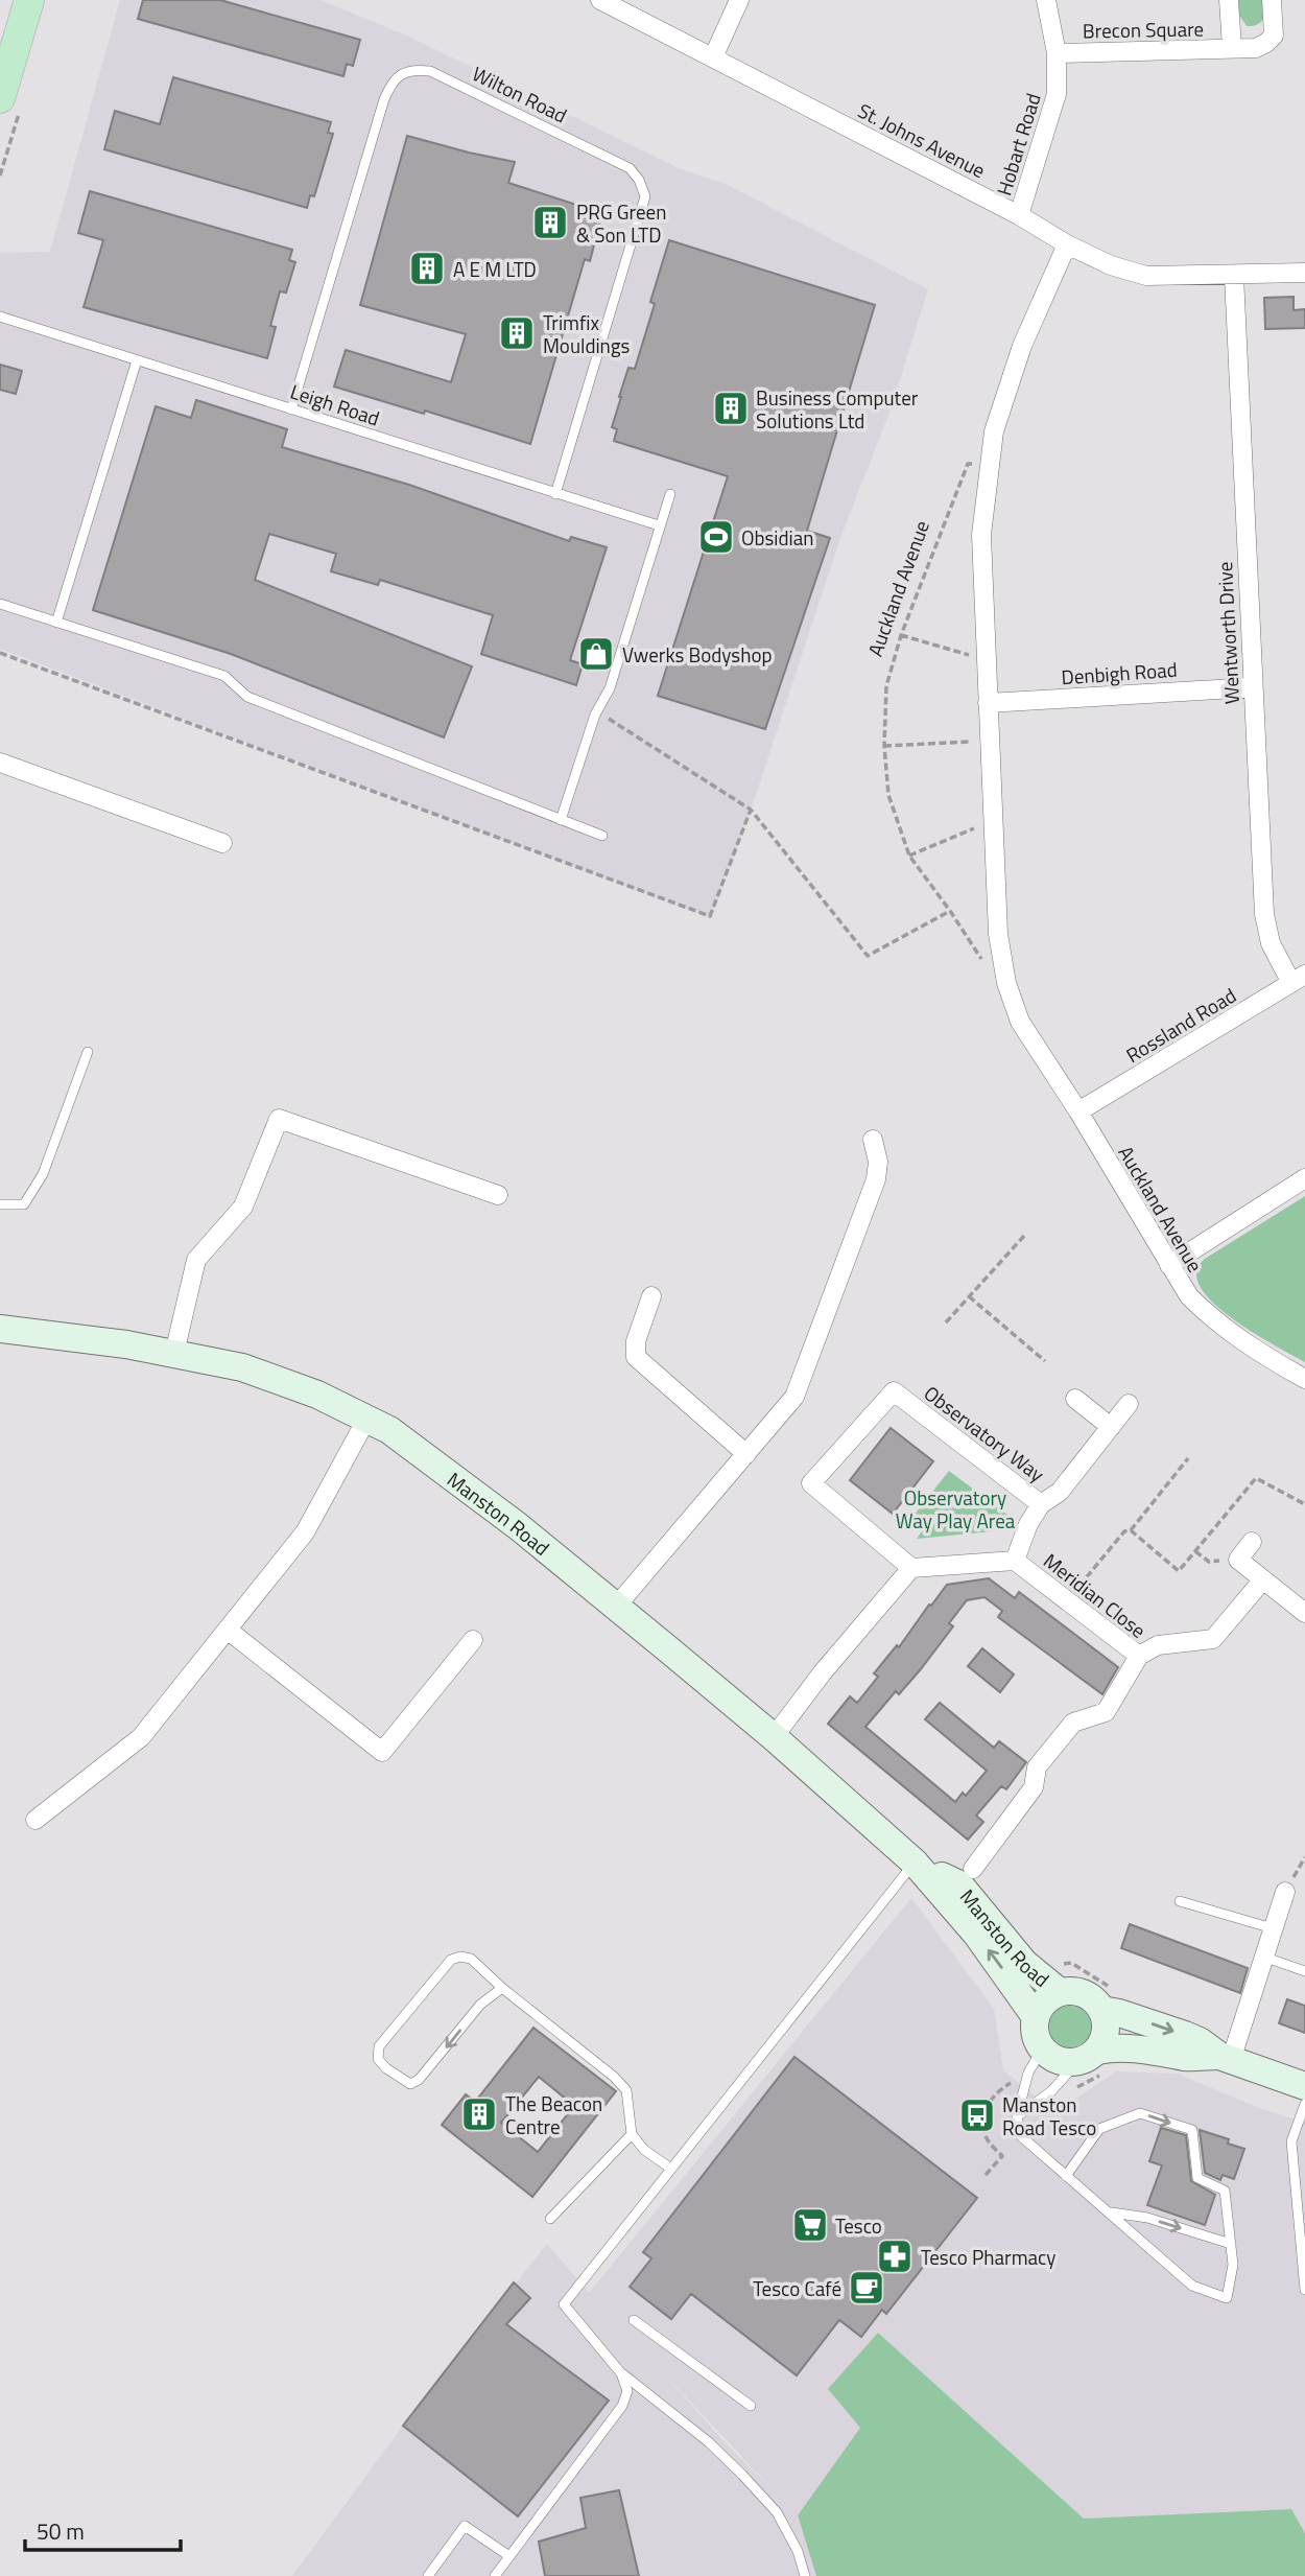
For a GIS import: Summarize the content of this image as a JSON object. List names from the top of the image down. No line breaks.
{"streets":{"main road":["Manston Road"],"street":["Brecon Square","St. Johns Avenue","Hobart Road","Auckland Avenue","Wentworth Drive","Denbigh Road","Rossland Road","Observatory Way","Meridian Close"],"lane":["Wilton Road","Leigh Road"]},"crossings":[["Brecon Square","Hobart Road"],["Wilton Road","Leigh Road"],["St. Johns Avenue","Hobart Road"],["St. Johns Avenue","Auckland Avenue"],["St. Johns Avenue","Wentworth Drive"],["Auckland Avenue","Denbigh Road"],["Auckland Avenue","Rossland Road"],["Wentworth Drive","Denbigh Road"],["Wentworth Drive","Rossland Road"],["Observatory Way","Meridian Close"]],"parks":["Observatory Way Play Area"],"places":{"building":["PRG Green & Son LTD","A E M LTD","Trimfix Mouldings","Business Computer Solutions Ltd","The Beacon Centre"],"sports":["Obsidian"],"shop":["Vwerks Bodyshop"],"bus stop":["Manston Road Tesco"],"supermarket":["Tesco"],"pharmacy":["Tesco Pharmacy"],"cafe":["Tesco Café"]},"scale_bar":"50 m"}
